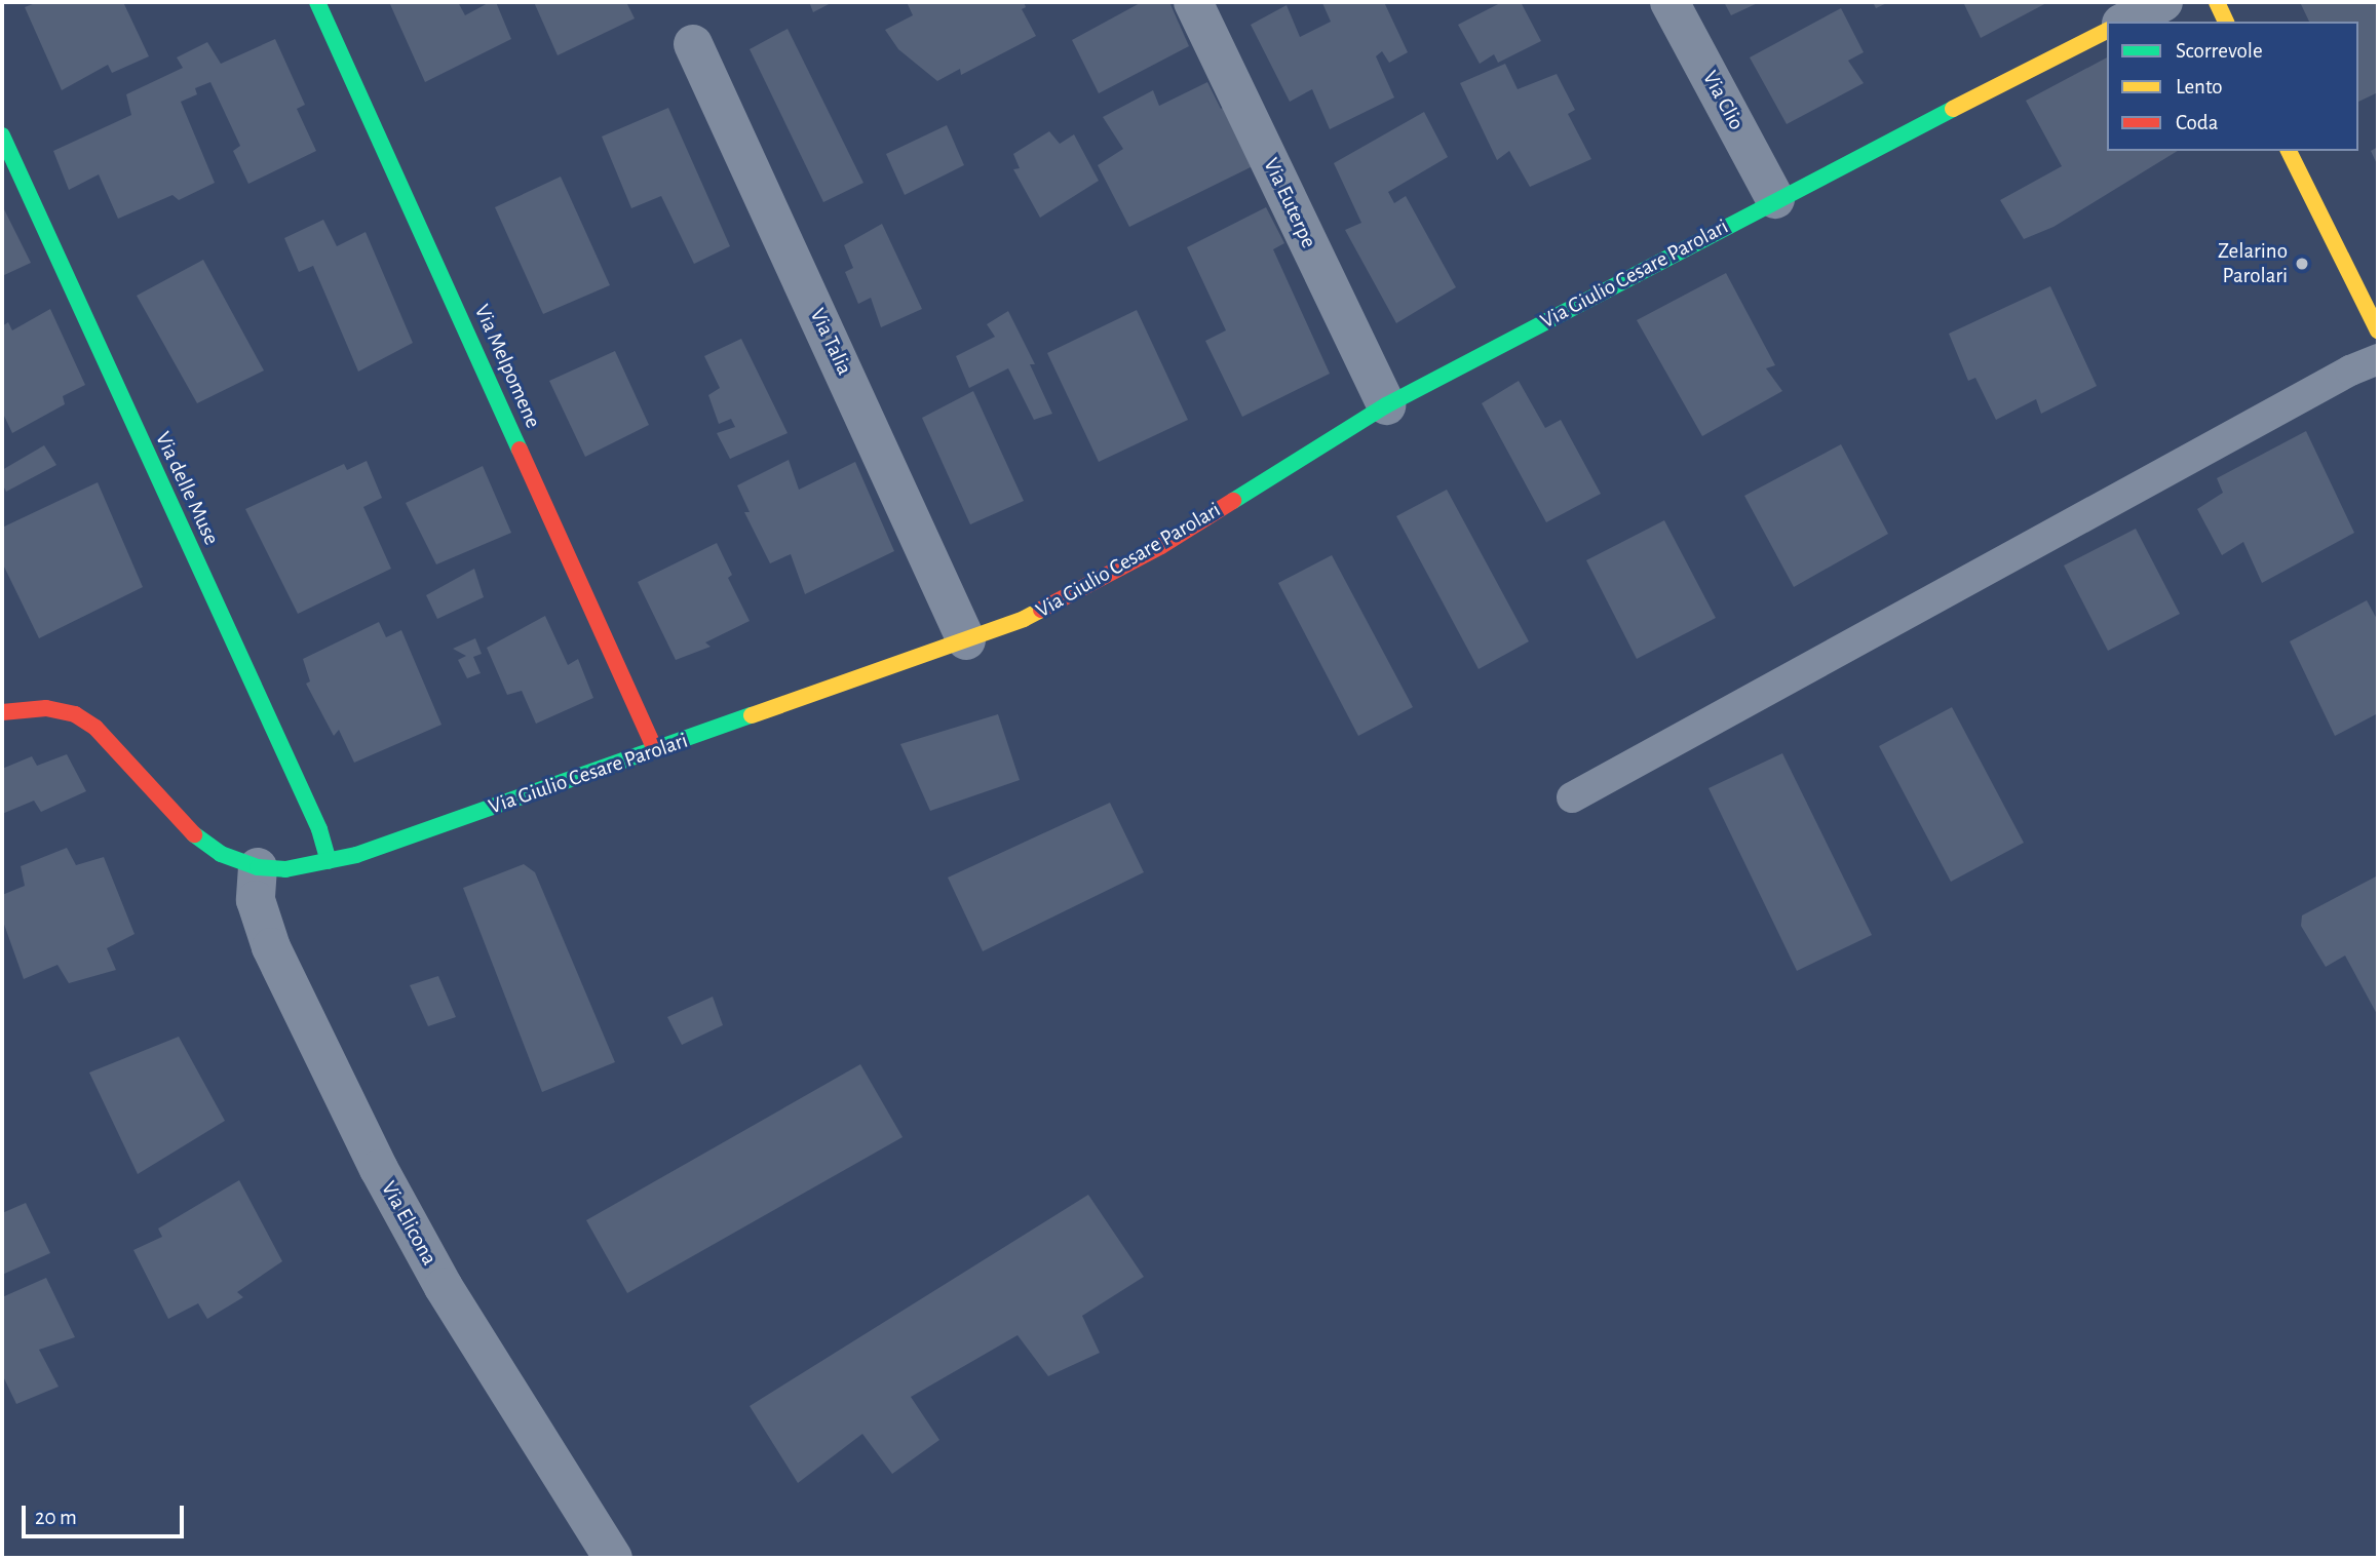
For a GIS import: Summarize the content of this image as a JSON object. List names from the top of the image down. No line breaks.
{"streets":{"street":["Via Clio","Via Euterpe","Via Giulio Cesare Parolari","Via Talia","Via Melpomene","Via delle Muse","Via Elicona"]},"crossings":[["Via Clio","Via Giulio Cesare Parolari"],["Via Euterpe","Via Giulio Cesare Parolari"],["Via Giulio Cesare Parolari","Via Talia"],["Via Giulio Cesare Parolari","Via Melpomene"],["Via Giulio Cesare Parolari","Via delle Muse"],["Via Giulio Cesare Parolari","Via Elicona"]],"places":["Zelarino Parolari"],"legend":["Scorrevole","Lento","Coda"],"scale_bar":"20 m"}
